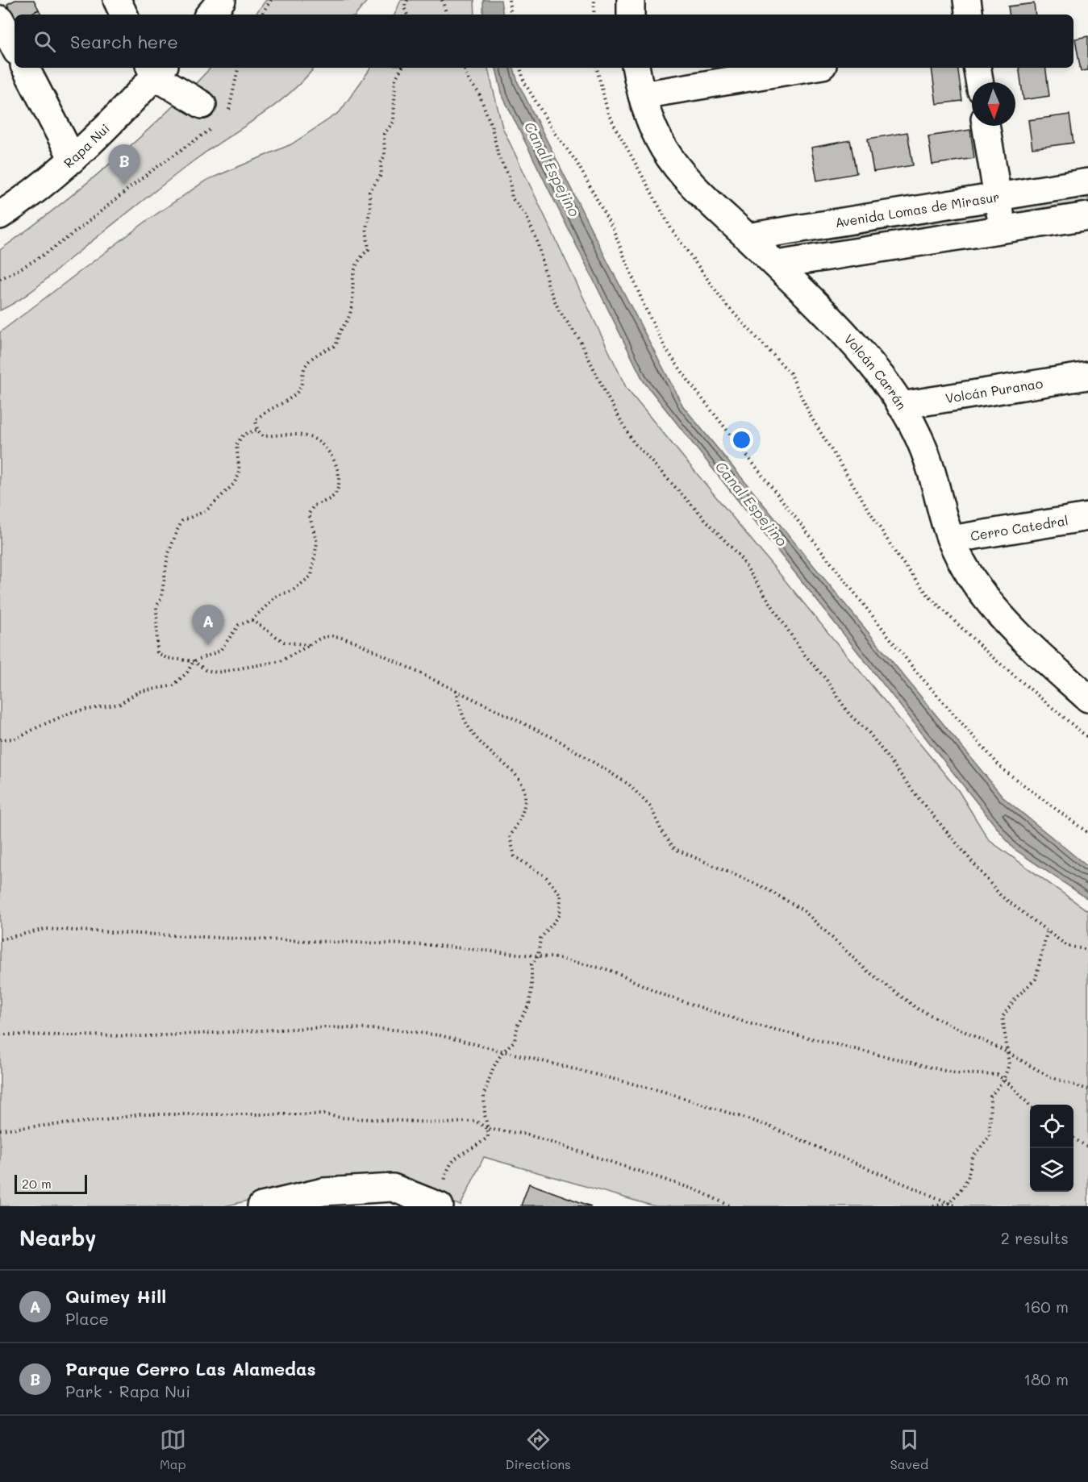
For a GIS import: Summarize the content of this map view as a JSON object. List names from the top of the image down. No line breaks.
{"streets":{"street":["Rapa Nui","Avenida Lomas de Mirasur","Volcán Carrán","Volcán Puranao","Cerro Catedral"]},"crossings":[["Avenida Lomas de Mirasur","Volcán Carrán"],["Volcán Carrán","Volcán Puranao"],["Volcán Carrán","Cerro Catedral"]],"water":["Canal Espejino"],"scale_bar":"20 m","north":"bottom","page":{"search":"Search here","pins":["B","A"],"scale":"20 m","heading":["Nearby","2 results"],"list":[{"mark":"A","name":"Quimey Hill","note":"Place","value":"160 m"},{"mark":"B","name":"Parque Cerro Las Alamedas","note":"Park · Rapa Nui","value":"180 m"}],"nav":["Map","Directions","Saved"]}}
